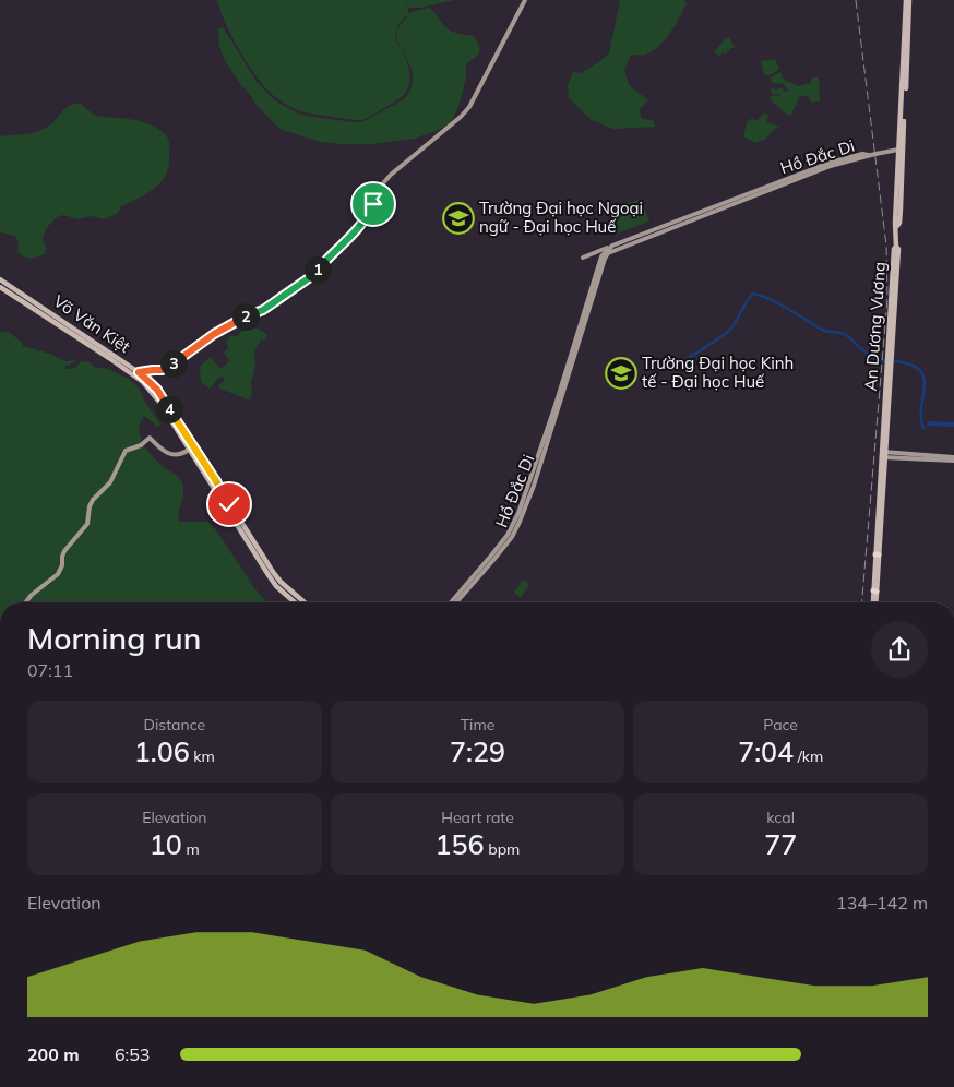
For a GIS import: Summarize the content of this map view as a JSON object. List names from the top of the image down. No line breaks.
{"streets":{"main road":["Võ Văn Kiệt","An Dương Vương"],"street":["Hồ Đắc Di"]},"places":{"school or university":["Trường Đại học Ngoại ngữ - Đại học Huế","Trường Đại học Kinh tế - Đại học Huế"]},"page":{"pins":["1","2","3","4"],"heading":["Morning run","07:11"],"stats":[["Distance","1.06 km"],["Time","7:29"],["Pace","7:04 /km"],["Elevation","10 m"],["Heart rate","156 bpm"],["kcal","77"]],"chart":["Elevation","134–142 m"],"list":[{"name":"200 m","note":"6:53"}]}}
